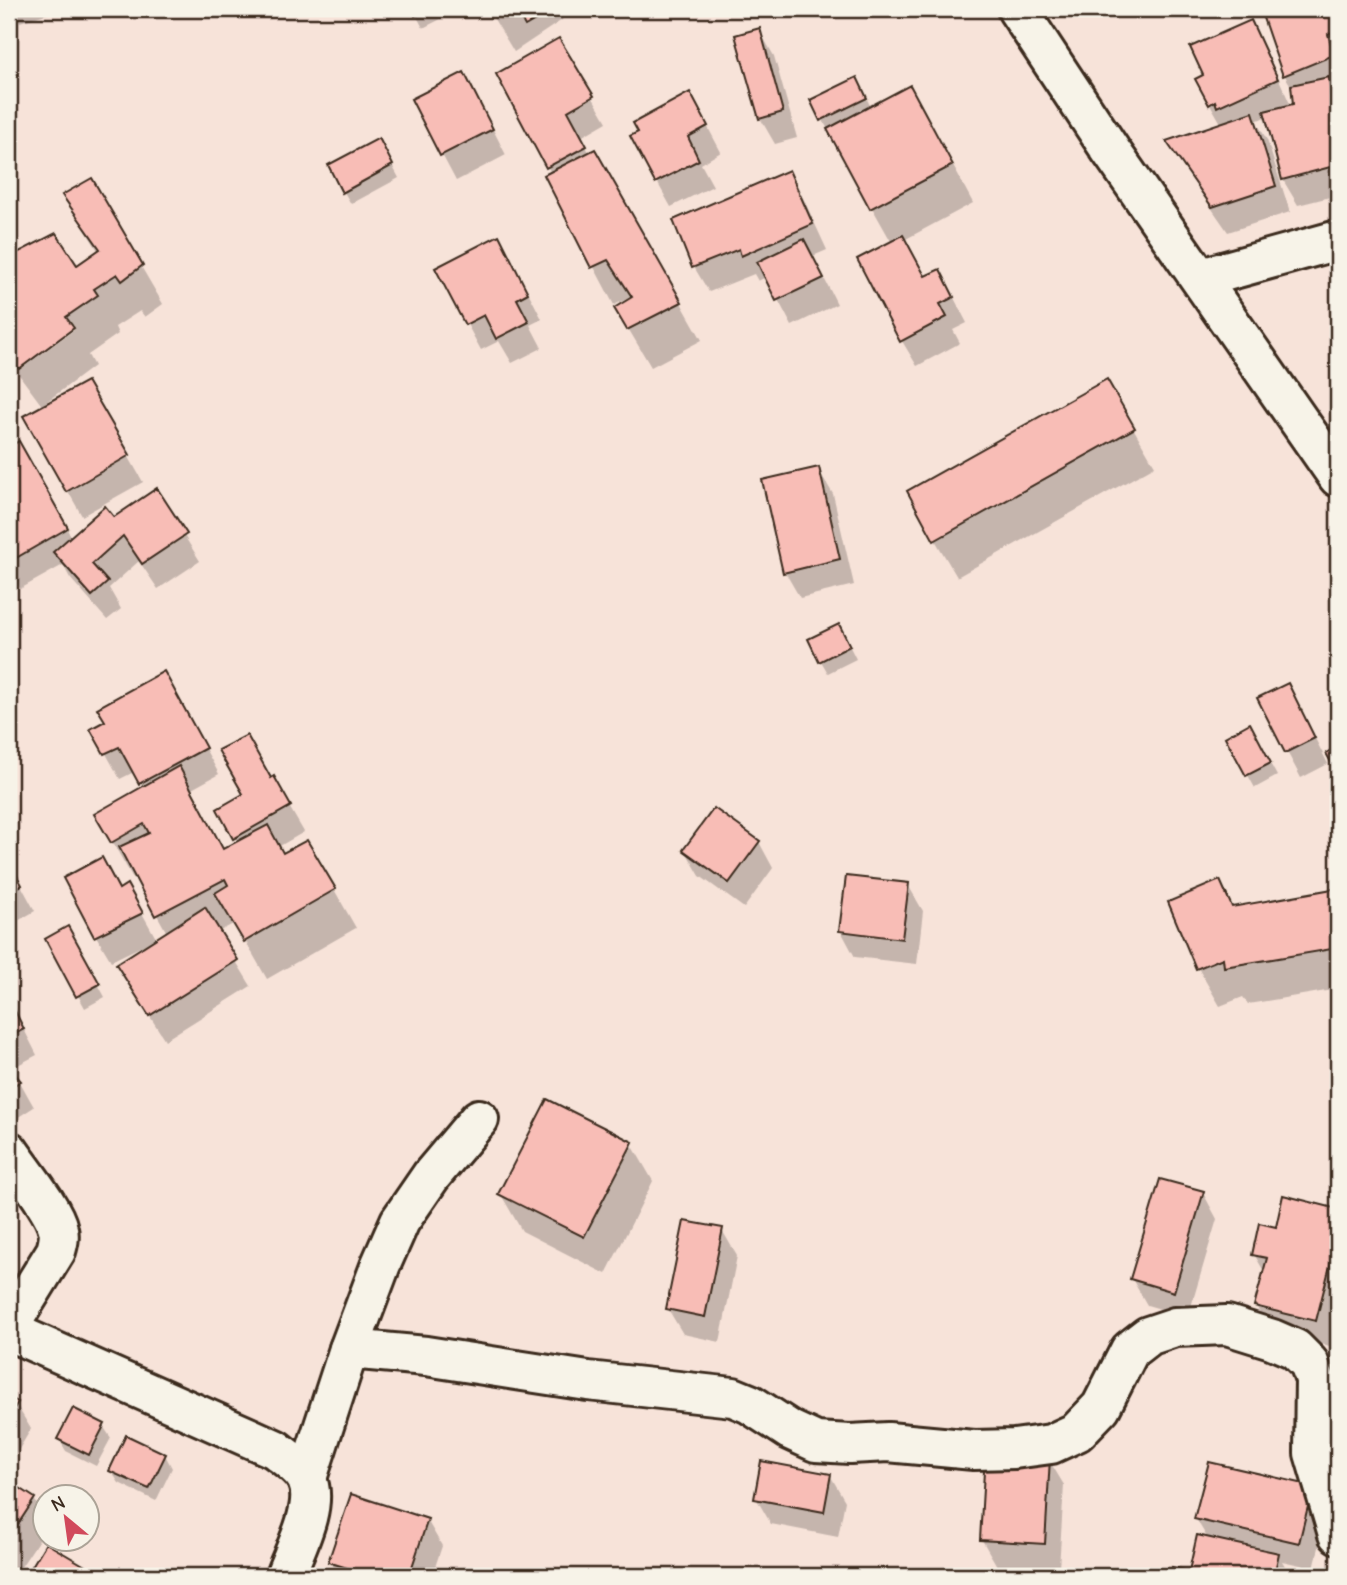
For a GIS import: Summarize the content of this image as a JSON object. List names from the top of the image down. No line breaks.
{"north":"top left"}
